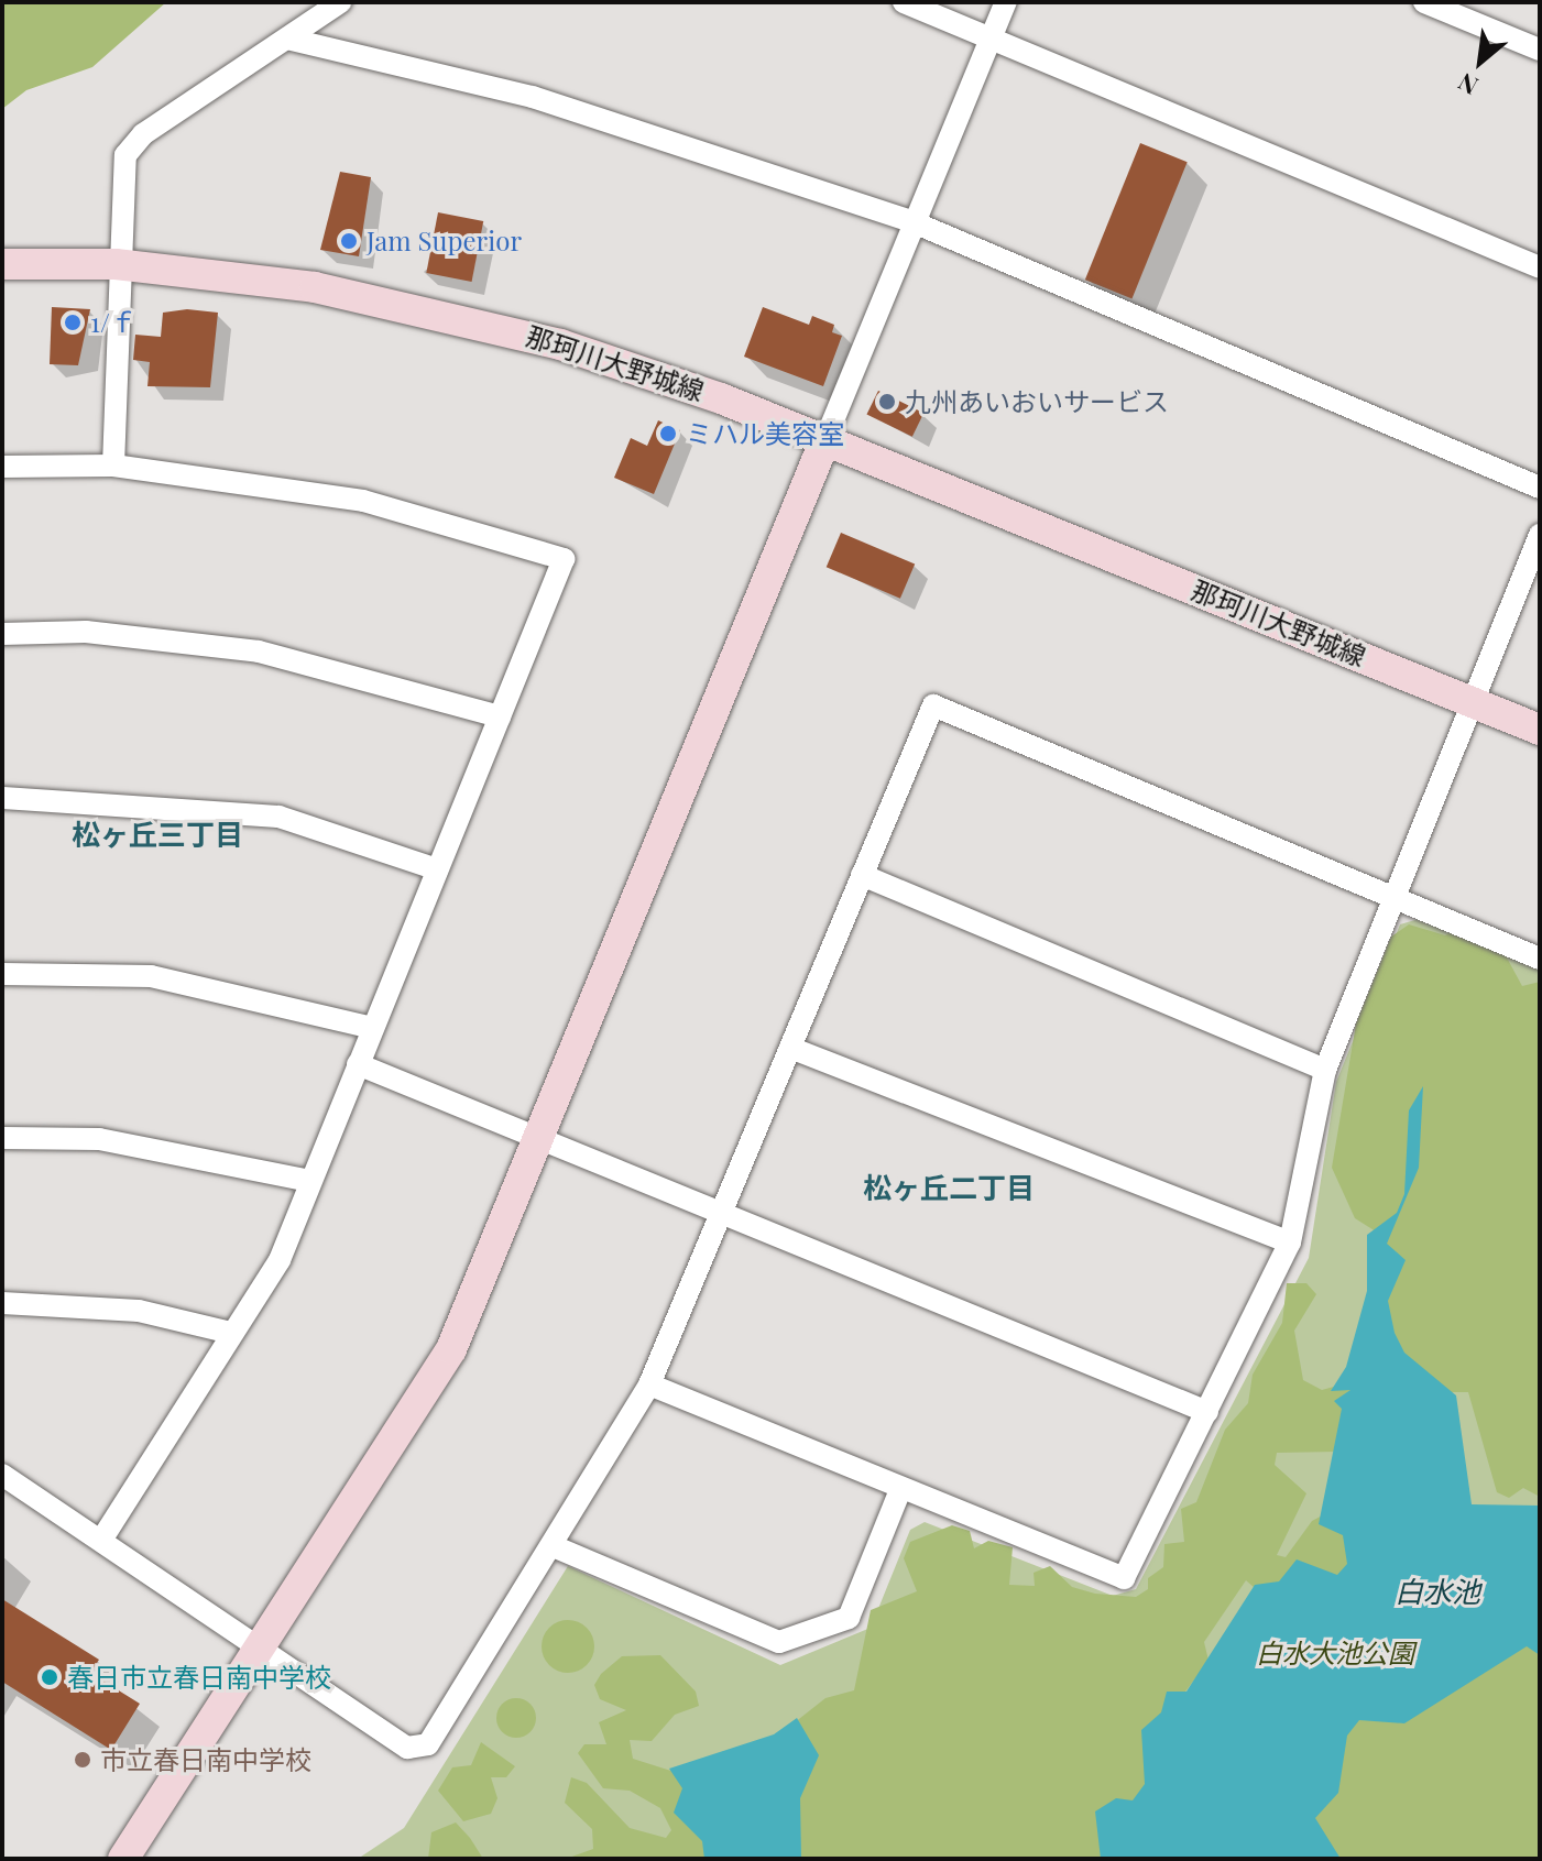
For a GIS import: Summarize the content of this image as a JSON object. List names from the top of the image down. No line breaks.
{"streets":{"main road":["那珂川大野城線"]},"districts":["松ヶ丘三丁目","松ヶ丘二丁目"],"water":["白水池"],"parks":["白水大池公園"],"places":["Jam Superior","1/ｆ","九州あいおいサービス","ミハル美容室","春日市立春日南中学校","市立春日南中学校"],"north":"bottom left"}
